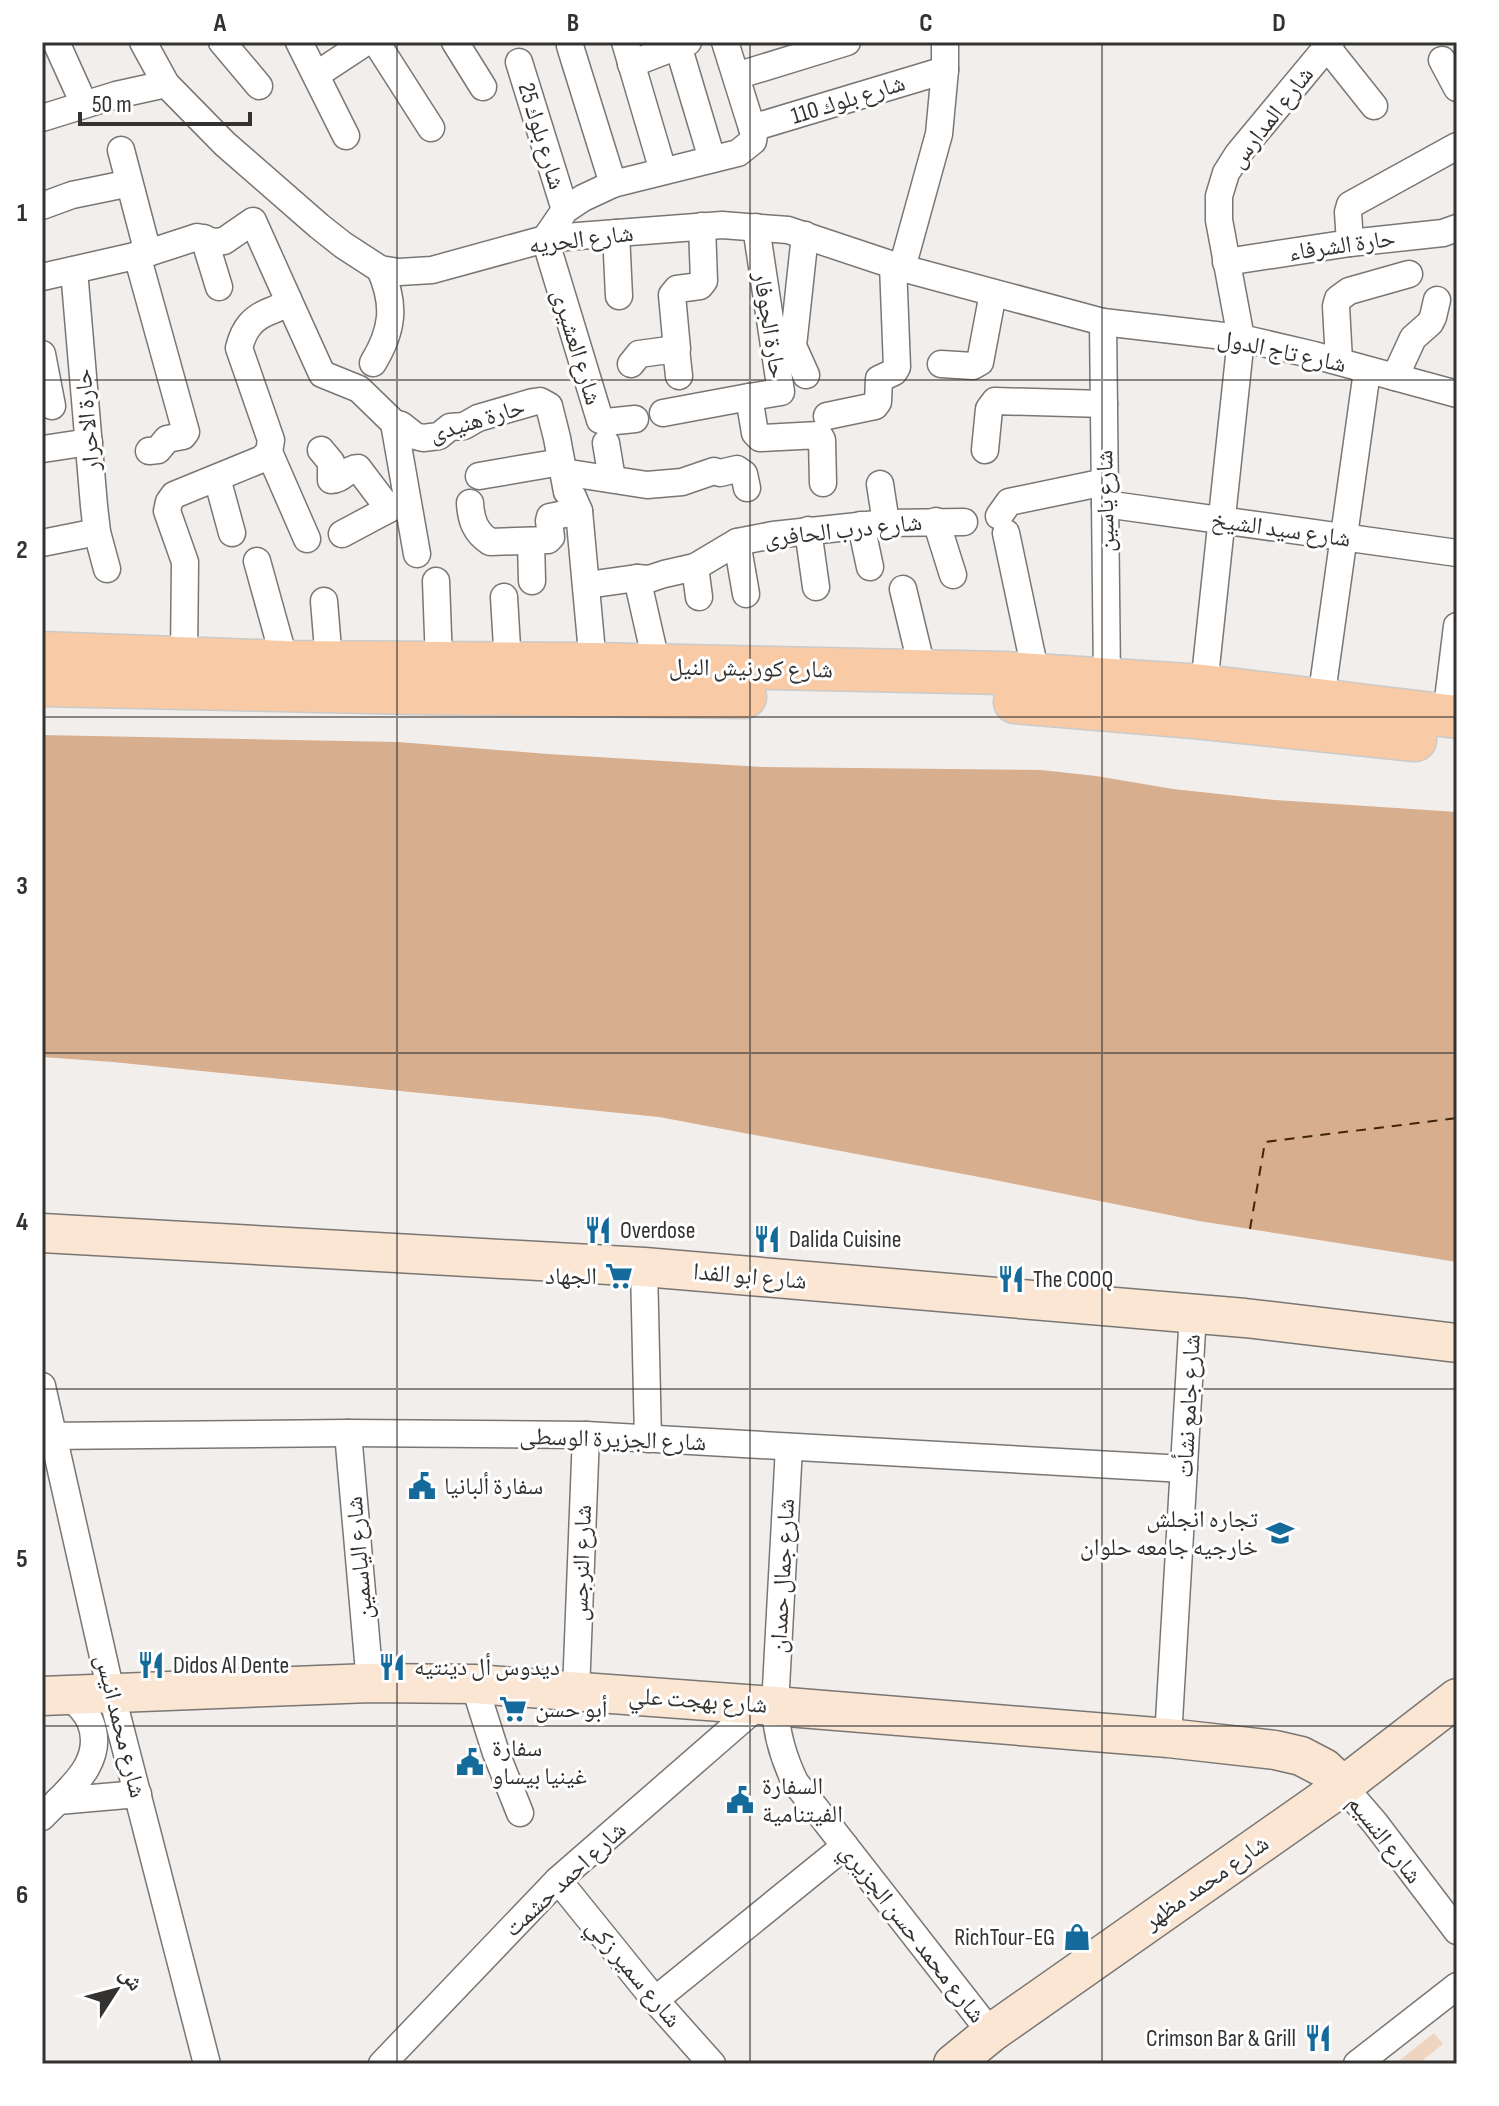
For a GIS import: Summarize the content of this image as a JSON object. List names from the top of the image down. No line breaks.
{"streets":{"main road":["شارع كورنيش النيل"],"street":["شارع بلوك 110","شارع المدارس","شارع بلوك 25","شارع الحريه","حارة الشرفاء","حارة الجوفار","شارع العشيرى","شارع تاج الدول","حارة الاحرار","حارة هنيدى","شارع ياسين","شارع سيد الشيخ","شارع درب الحافرى","شارع ابو الفدا","شارع جامع نشأت","شارع الجزيرة الوسطى","شارع الياسمين","شارع النرجس","شارع جمال حمدان","شارع بهجت علي","شارع محمد انيس","شارع النسيم","شارع احمد حشمت","شارع محمد مظهر","شارع محمد حسن الجزيري","شارع سمير زكي"]},"crossings":[["شارع بلوك 110","شارع بلوك 25"],["شارع المدارس","حارة الشرفاء"],["شارع المدارس","شارع تاج الدول"],["شارع المدارس","شارع سيد الشيخ"],["شارع المدارس","شارع كورنيش النيل"],["شارع الحريه","حارة الجوفار"],["شارع الحريه","شارع العشيرى"],["شارع الحريه","شارع تاج الدول"],["شارع الحريه","شارع ياسين"],["شارع تاج الدول","شارع ياسين"],["حارة هنيدى","شارع درب الحافرى"],["حارة هنيدى","شارع كورنيش النيل"],["شارع ياسين","شارع سيد الشيخ"],["شارع ياسين","شارع كورنيش النيل"],["شارع سيد الشيخ","شارع كورنيش النيل"],["شارع ابو الفدا","شارع جامع نشأت"],["شارع جامع نشأت","شارع الجزيرة الوسطى"],["شارع جامع نشأت","شارع بهجت علي"],["شارع الجزيرة الوسطى","شارع الياسمين"],["شارع الجزيرة الوسطى","شارع النرجس"],["شارع الجزيرة الوسطى","شارع جمال حمدان"],["شارع الجزيرة الوسطى","شارع محمد انيس"],["شارع الياسمين","شارع بهجت علي"],["شارع النرجس","شارع بهجت علي"],["شارع جمال حمدان","شارع بهجت علي"],["شارع جمال حمدان","شارع احمد حشمت"],["شارع جمال حمدان","شارع محمد حسن الجزيري"],["شارع بهجت علي","شارع محمد انيس"],["شارع بهجت علي","شارع النسيم"],["شارع بهجت علي","شارع احمد حشمت"],["شارع بهجت علي","شارع محمد مظهر"],["شارع بهجت علي","شارع محمد حسن الجزيري"],["شارع النسيم","شارع محمد مظهر"],["شارع احمد حشمت","شارع محمد حسن الجزيري"],["شارع احمد حشمت","شارع سمير زكي"],["شارع محمد مظهر","شارع محمد حسن الجزيري"]],"places":{"restaurant":["Overdose","Dalida Cuisine","The COOQ","Didos Al Dente","ديدوس أل دينتيه","Crimson Bar & Grill"],"supermarket":["الجهاد","أبو حسن"],"public building":["سفارة ألبانيا","سفارة غينيا بيساو","السفارة الفيتنامية"],"school or university":["تجاره انجلش خارجيه جامعه حلوان"],"shop":["RichTour-EG"]},"scale_bar":"50 m","north":"top right","grid":{"columns":["A","B","C","D"],"rows":["1","2","3","4","5","6"]}}
